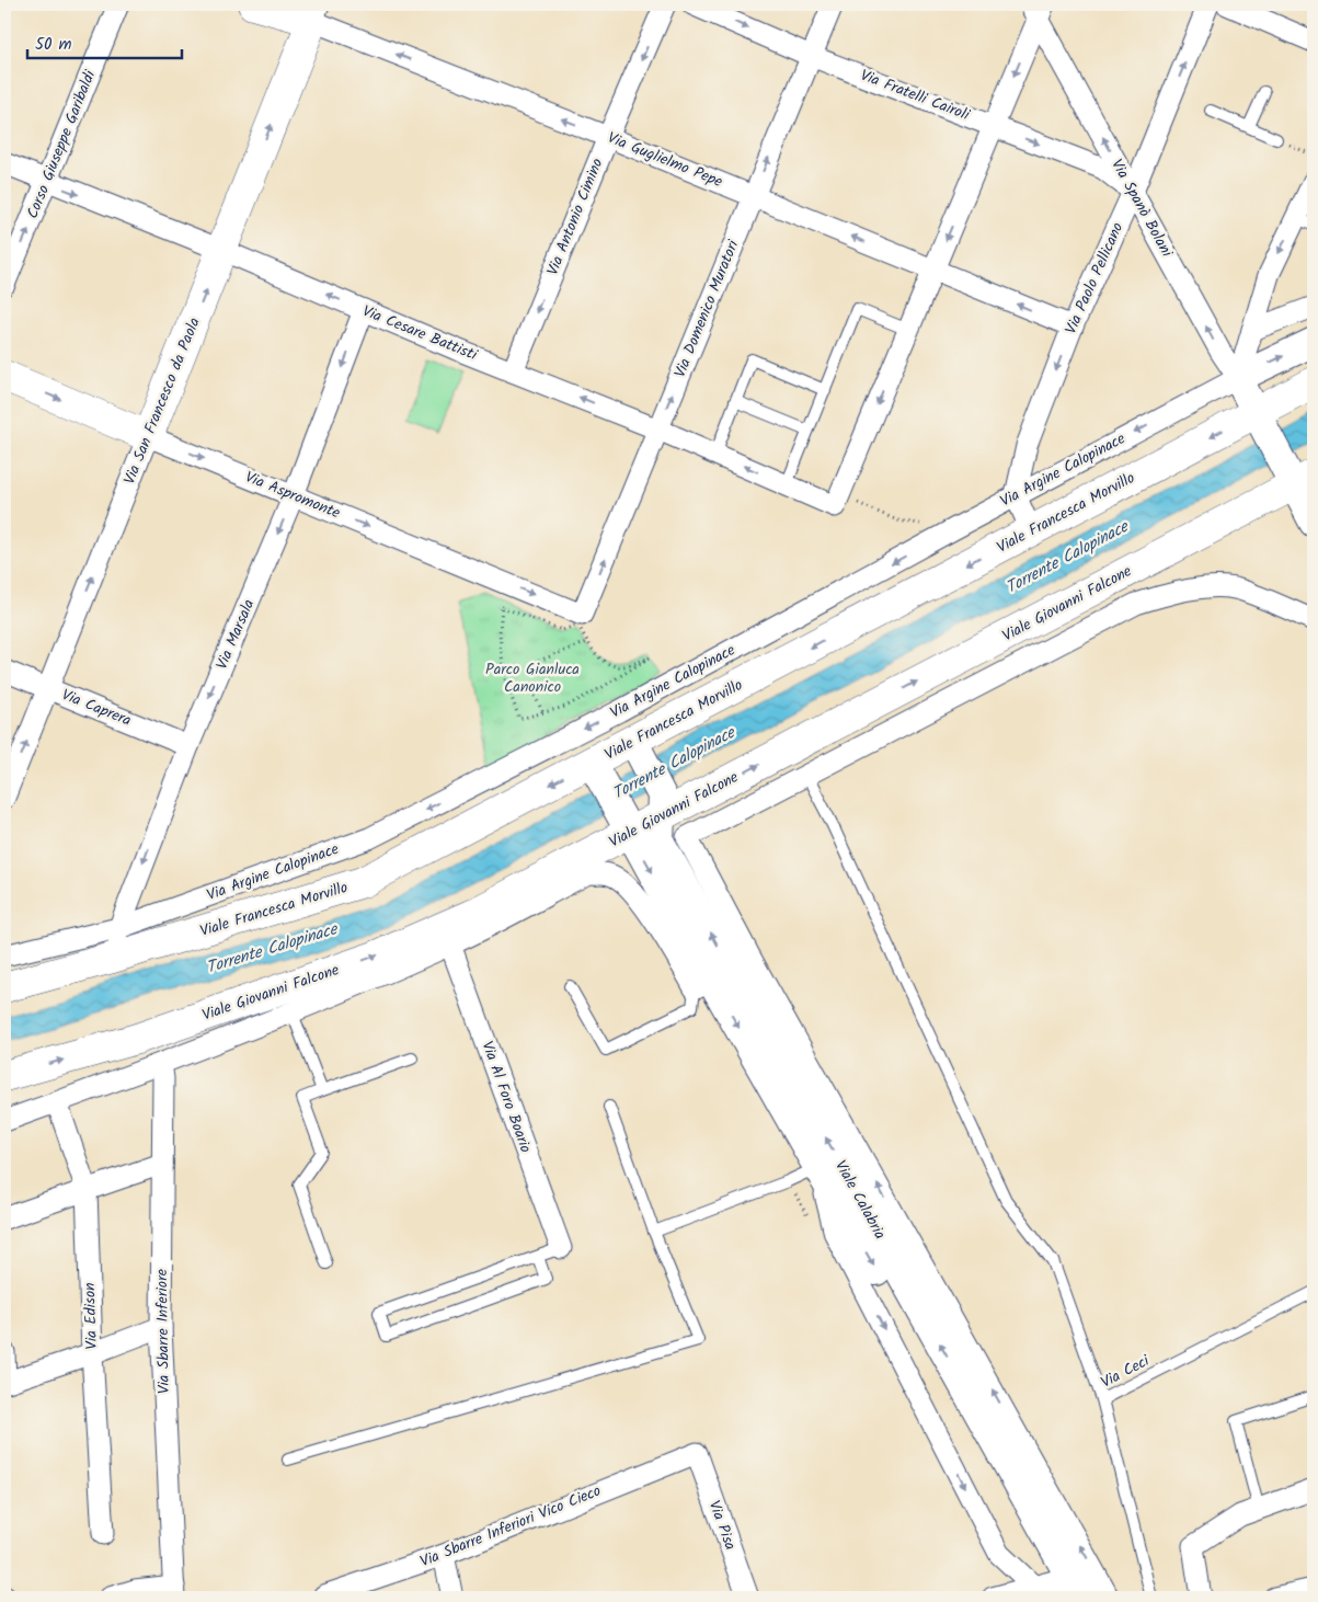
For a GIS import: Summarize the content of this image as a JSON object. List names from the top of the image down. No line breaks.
{"streets":{"main road":["Via Guglielmo Pepe","Via Spanò Bolani","Via San Francesco da Paola","Via Argine Calopinace","Via Aspromonte","Viale Francesca Morvillo","Viale Giovanni Falcone","Viale Calabria"],"street":["Via Fratelli Cairoli","Corso Giuseppe Garibaldi","Via Antonio Cimino","Via Paolo Pellicano","Via Domenico Muratori","Via Cesare Battisti","Via Marsala","Via Caprera","Via Al Foro Boario","Via Edison","Via Sbarre Inferiore","Via Pisa","Via Sbarre Inferiori Vico Cieco"],"lane":["Via Ceci"]},"crossings":[["Via Fratelli Cairoli","Via Spanò Bolani"],["Via Fratelli Cairoli","Via Paolo Pellicano"],["Via Fratelli Cairoli","Via Domenico Muratori"],["Corso Giuseppe Garibaldi","Via Cesare Battisti"],["Via Guglielmo Pepe","Via Antonio Cimino"],["Via Guglielmo Pepe","Via Paolo Pellicano"],["Via Guglielmo Pepe","Via Domenico Muratori"],["Via Guglielmo Pepe","Via San Francesco da Paola"],["Via Spanò Bolani","Via Paolo Pellicano"],["Via Spanò Bolani","Via Argine Calopinace"],["Via Spanò Bolani","Viale Francesca Morvillo"],["Via Spanò Bolani","Viale Giovanni Falcone"],["Via Antonio Cimino","Via Cesare Battisti"],["Via Paolo Pellicano","Via Argine Calopinace"],["Via Domenico Muratori","Via Cesare Battisti"],["Via Domenico Muratori","Via Aspromonte"],["Via Cesare Battisti","Via San Francesco da Paola"],["Via Cesare Battisti","Via Marsala"],["Via San Francesco da Paola","Via Aspromonte"],["Via San Francesco da Paola","Via Caprera"],["Via Argine Calopinace","Via Marsala"],["Via Aspromonte","Via Marsala"],["Viale Francesca Morvillo","Via Marsala"],["Viale Francesca Morvillo","Viale Calabria"],["Viale Giovanni Falcone","Viale Calabria"],["Via Marsala","Via Caprera"],["Via Pisa","Via Sbarre Inferiori Vico Cieco"]],"one_way":["Via Fratelli Cairoli","Corso Giuseppe Garibaldi","Via Guglielmo Pepe","Via Spanò Bolani","Via Antonio Cimino","Via Domenico Muratori","Via San Francesco da Paola","Via Argine Calopinace","Via Aspromonte","Viale Francesca Morvillo","Viale Giovanni Falcone","Via Marsala"],"water":["Torrente Calopinace"],"parks":["Parco Gianluca Canonico"],"scale_bar":"50 m"}
